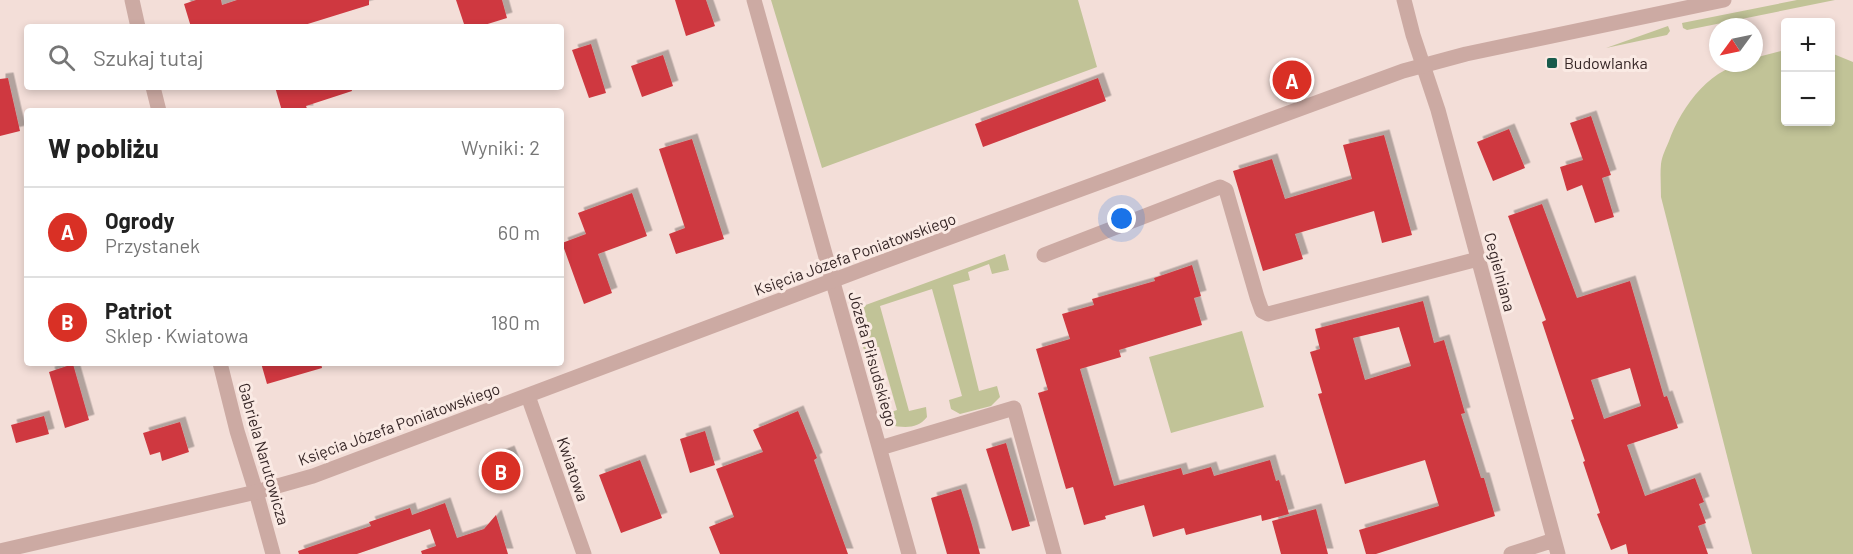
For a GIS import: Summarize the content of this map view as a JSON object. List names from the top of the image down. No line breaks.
{"streets":{"street":["Księcia Józefa Poniatowskiego","Cegielniana","Józefa Piłsudskiego","Gabriela Narutowicza","Kwiatowa"]},"crossings":[["Księcia Józefa Poniatowskiego","Cegielniana"],["Księcia Józefa Poniatowskiego","Józefa Piłsudskiego"],["Księcia Józefa Poniatowskiego","Gabriela Narutowicza"],["Księcia Józefa Poniatowskiego","Kwiatowa"]],"places":{"transit":["Budowlanka"]},"north":"bottom left","page":{"map_buttons":["+","−"],"search":"Szukaj tutaj","pins":["A","B"],"heading":["W pobliżu","Wyniki: 2"],"list":[{"mark":"A","name":"Ogrody","note":"Przystanek","value":"60 m"},{"mark":"B","name":"Patriot","note":"Sklep · Kwiatowa","value":"180 m"}]}}
